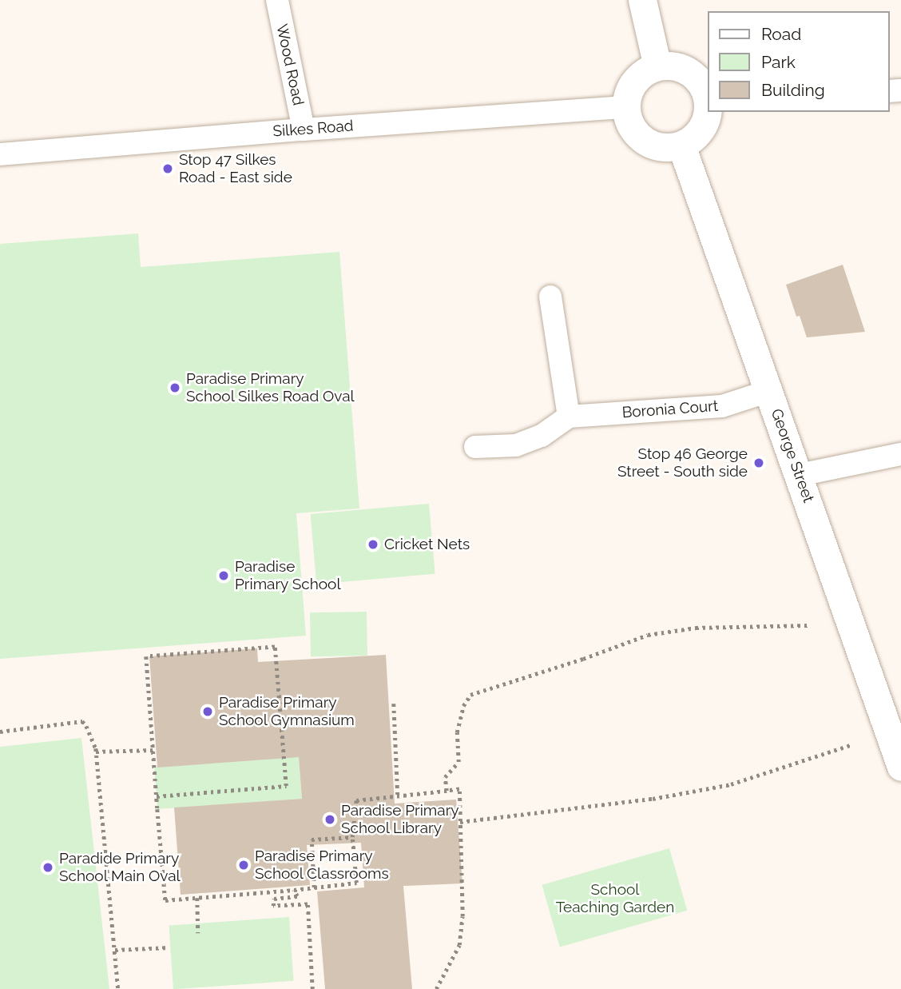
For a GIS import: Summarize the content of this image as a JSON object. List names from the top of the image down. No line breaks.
{"streets":{"street":["Wood Road","Silkes Road","Boronia Court","George Street"]},"crossings":[["Wood Road","Silkes Road"],["Boronia Court","George Street"]],"parks":["School Teaching Garden"],"places":["Stop 47 Silkes Road - East side","Paradise Primary School Silkes Road Oval","Stop 46 George Street - South side","Cricket Nets","Paradise Primary School","Paradise Primary School Gymnasium","Paradise Primary School Library","Paradise Primary School Classrooms","Paradide Primary School Main Oval"],"legend":["Road","Park","Building"]}
